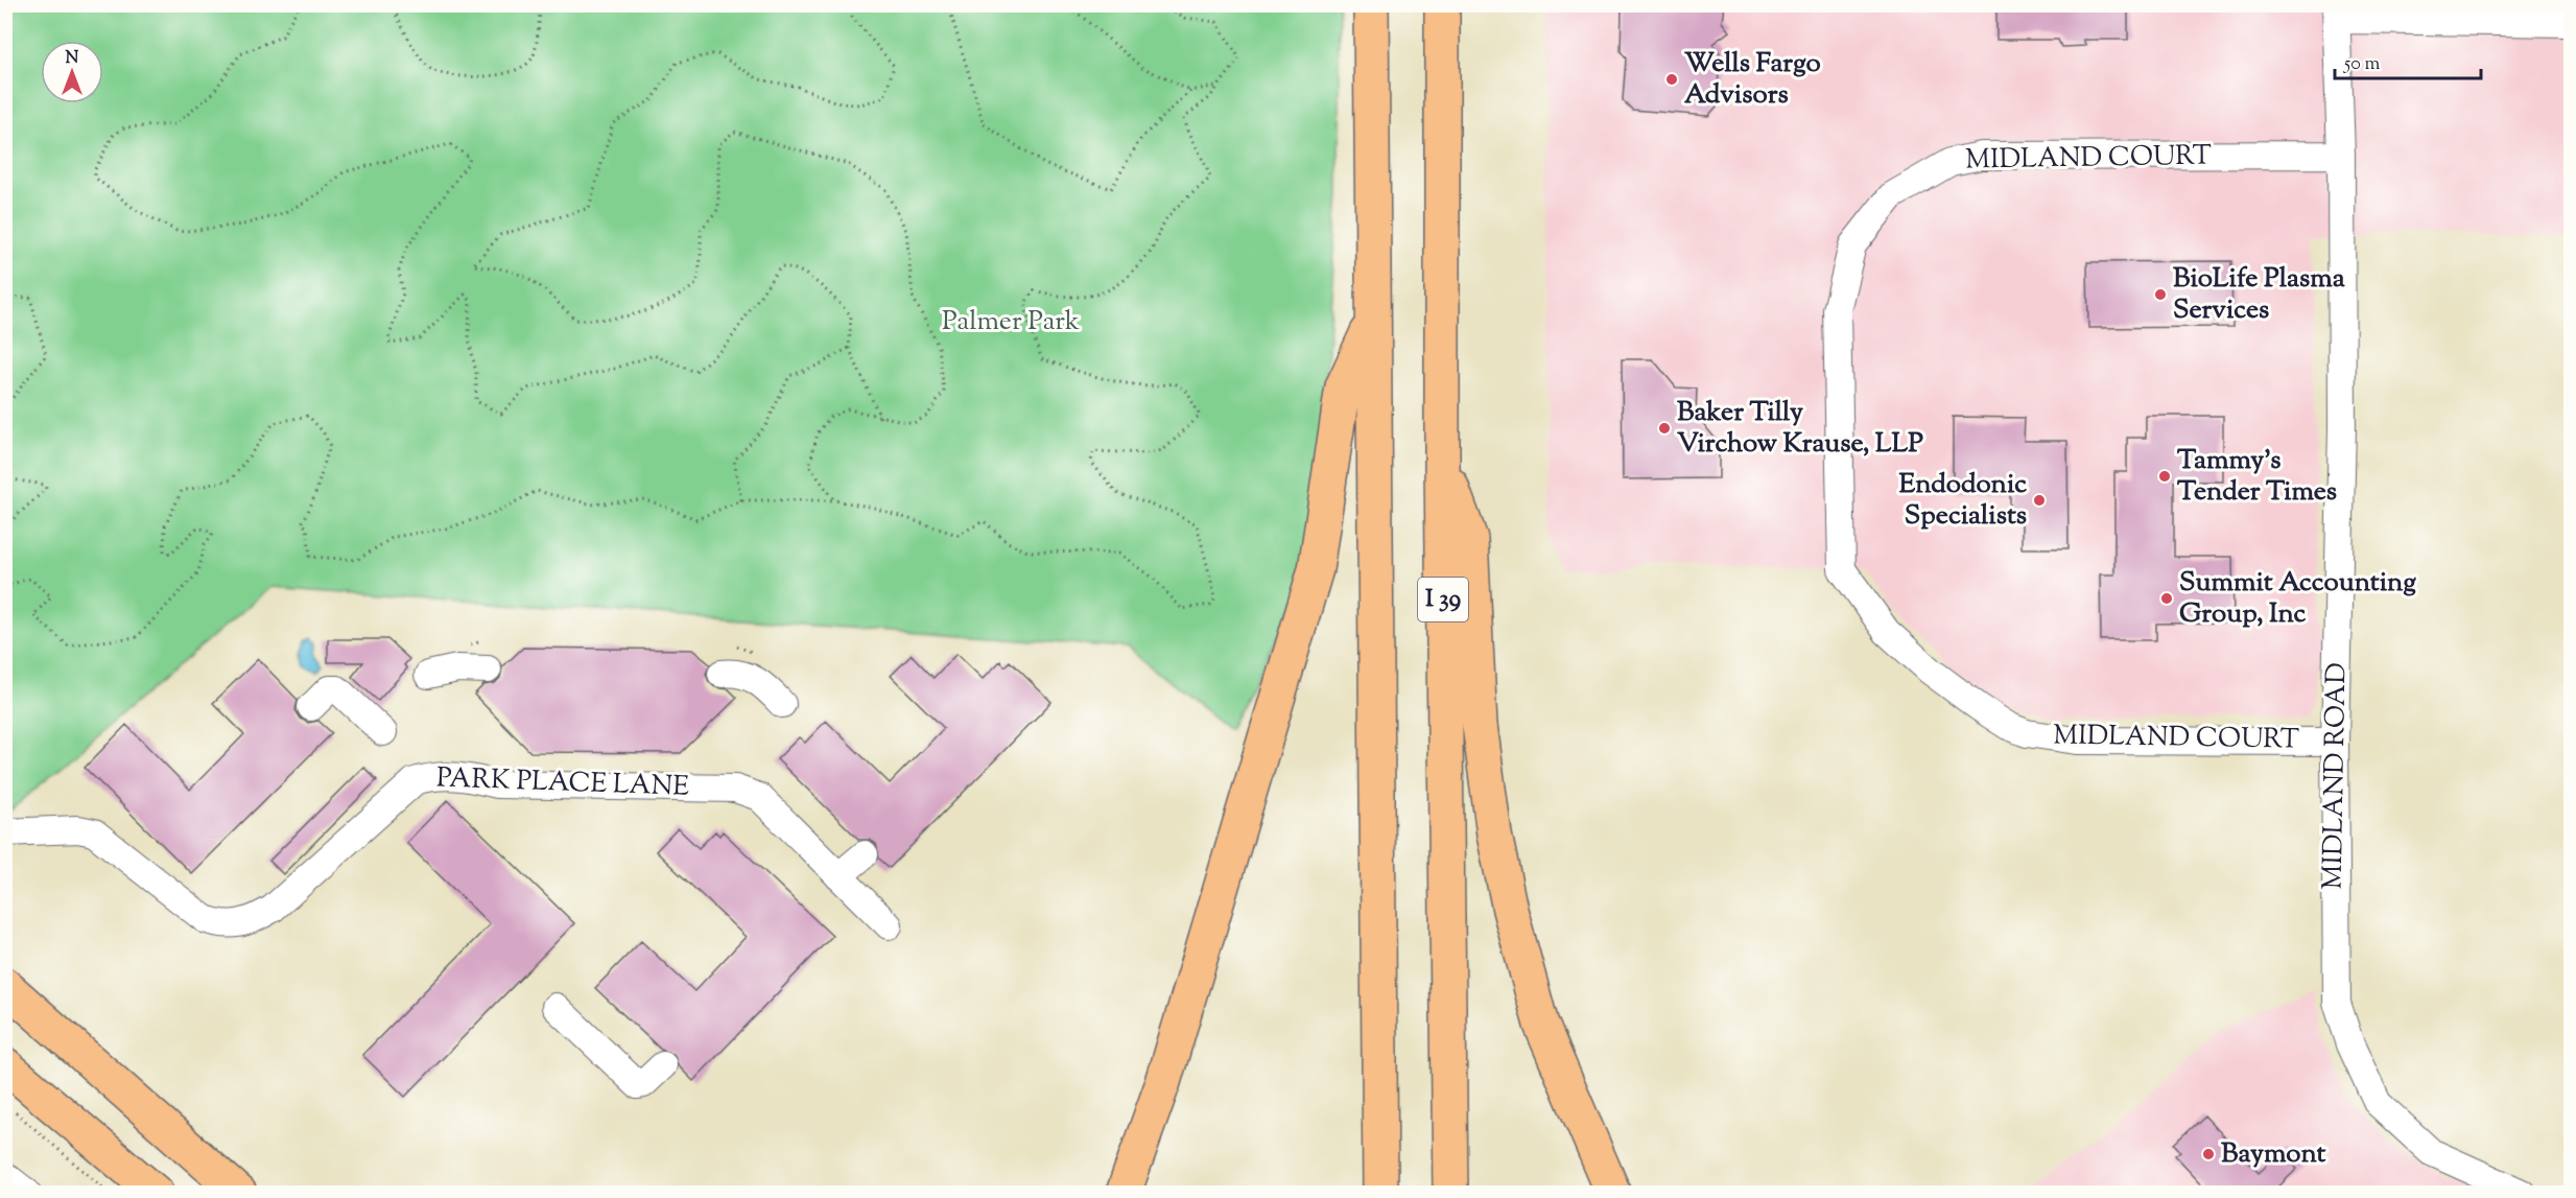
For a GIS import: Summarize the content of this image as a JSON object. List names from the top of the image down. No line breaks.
{"streets":{"main road":["I 39"],"street":["MIDLAND COURT","MIDLAND ROAD","PARK PLACE LANE"]},"crossings":[["MIDLAND COURT","MIDLAND ROAD"]],"parks":["Palmer Park"],"places":["Wells Fargo Advisors","BioLife Plasma Services","Baker Tilly Virchow Krause, LLP","Tammy's Tender Times","Endodonic Specialists","Summit Accounting Group, Inc","Baymont"],"scale_bar":"50 m","north":"top"}
